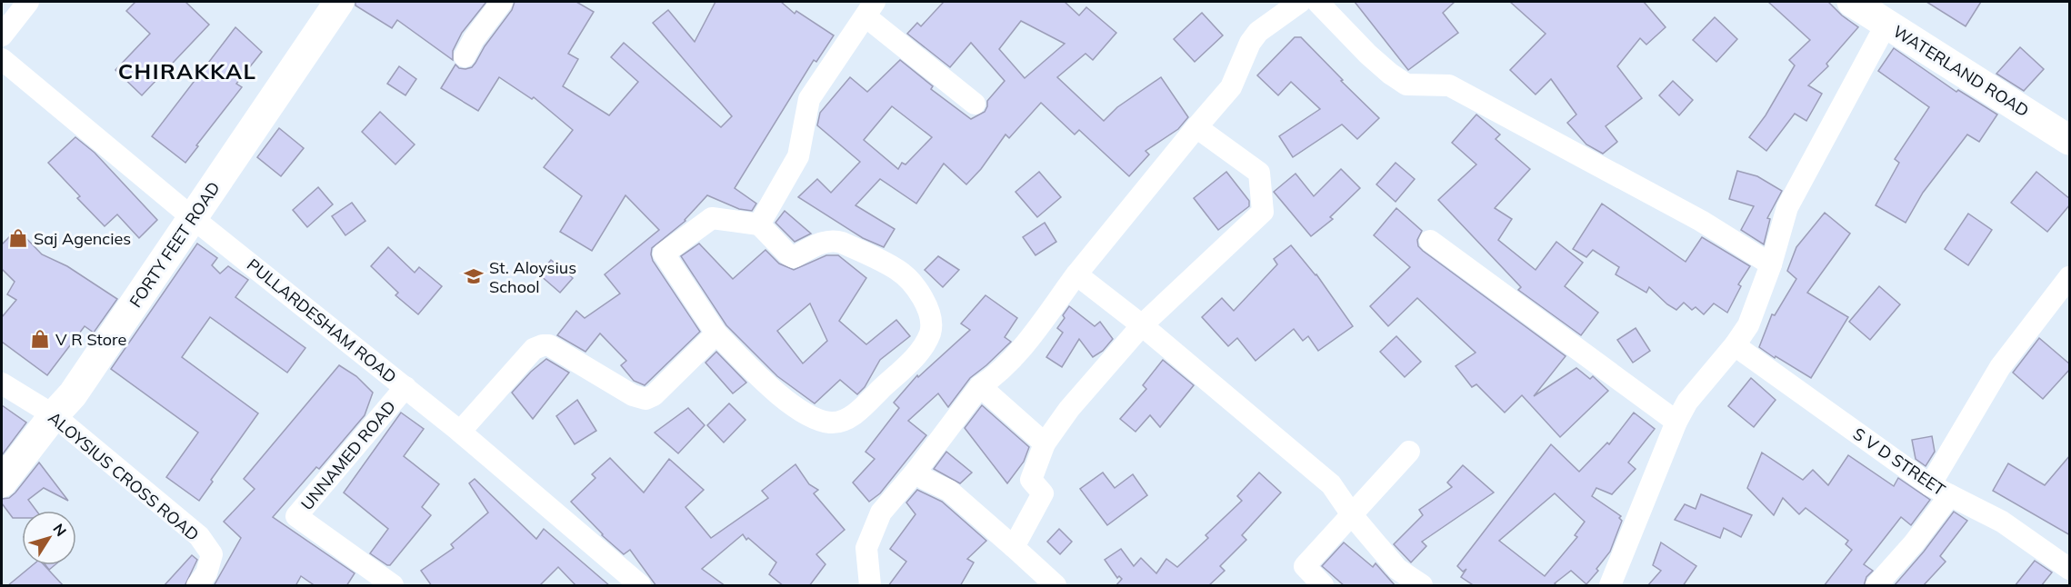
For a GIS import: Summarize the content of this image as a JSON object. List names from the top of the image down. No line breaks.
{"streets":{"main road":["WATERLAND ROAD","FORTY FEET ROAD"],"street":["PULLARDESHAM ROAD","UNNAMED ROAD","S V D STREET","ALOYSIUS CROSS ROAD"]},"crossings":[["FORTY FEET ROAD","PULLARDESHAM ROAD"],["FORTY FEET ROAD","ALOYSIUS CROSS ROAD"],["PULLARDESHAM ROAD","UNNAMED ROAD"]],"districts":["CHIRAKKAL"],"places":{"shop":["Saj Agencies","V R Store"],"school or university":["St. Aloysius School"]},"north":"top right"}
